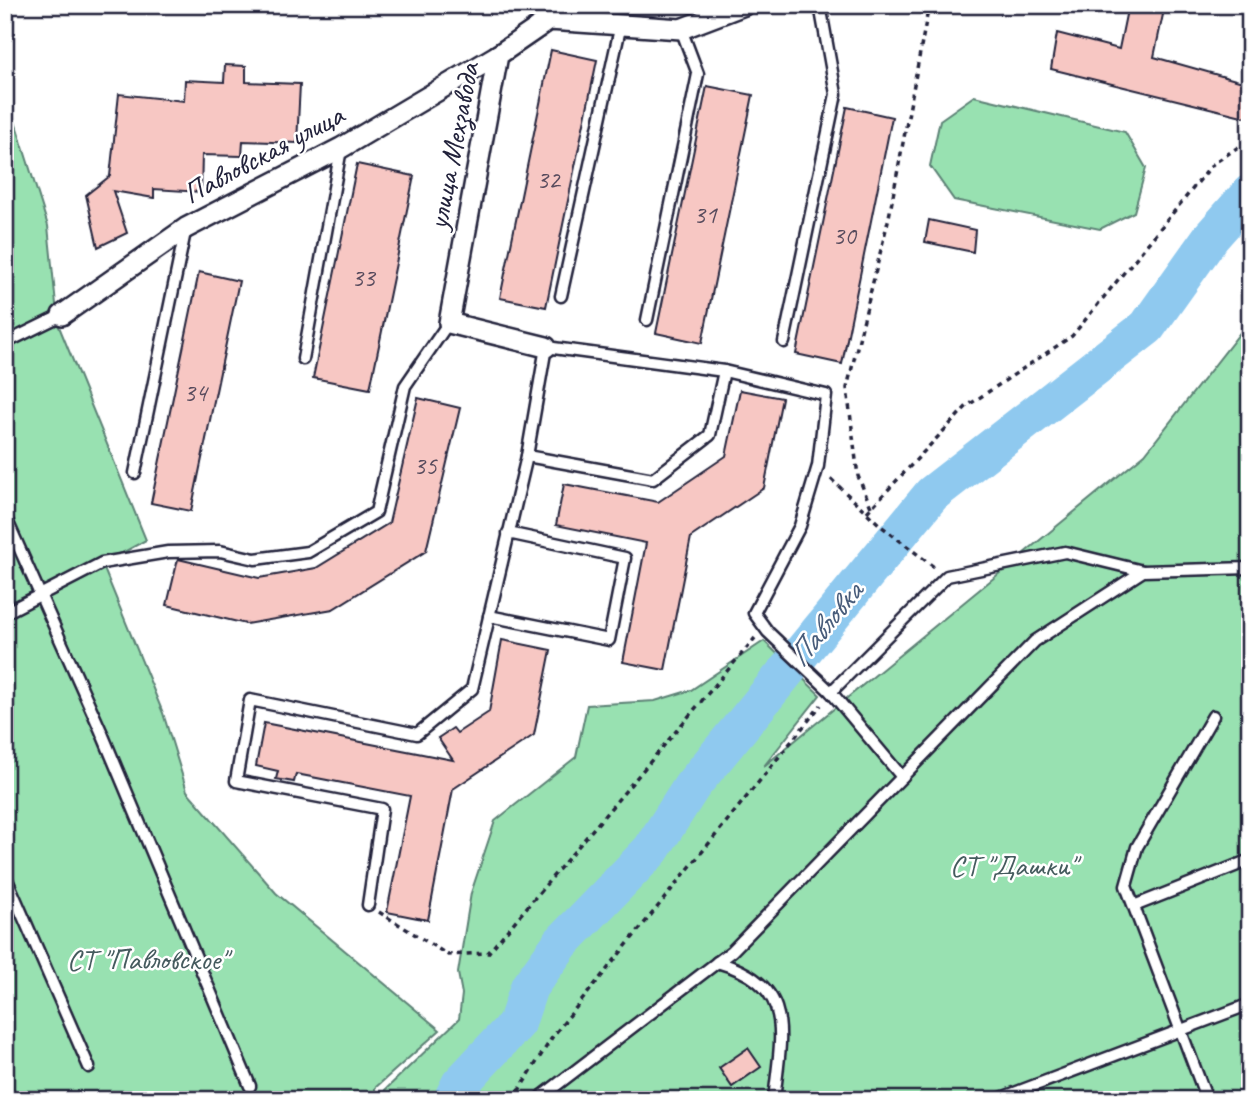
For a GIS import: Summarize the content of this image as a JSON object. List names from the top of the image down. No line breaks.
{"streets":{"street":["улица Мехзавода","Павловская улица"]},"crossings":[["улица Мехзавода","Павловская улица"]],"water":["Павловка"],"parks":["СТ \"Дашки\"","СТ \"Павловское\""],"house_numbers":["32","31","30","33","34","35"]}
